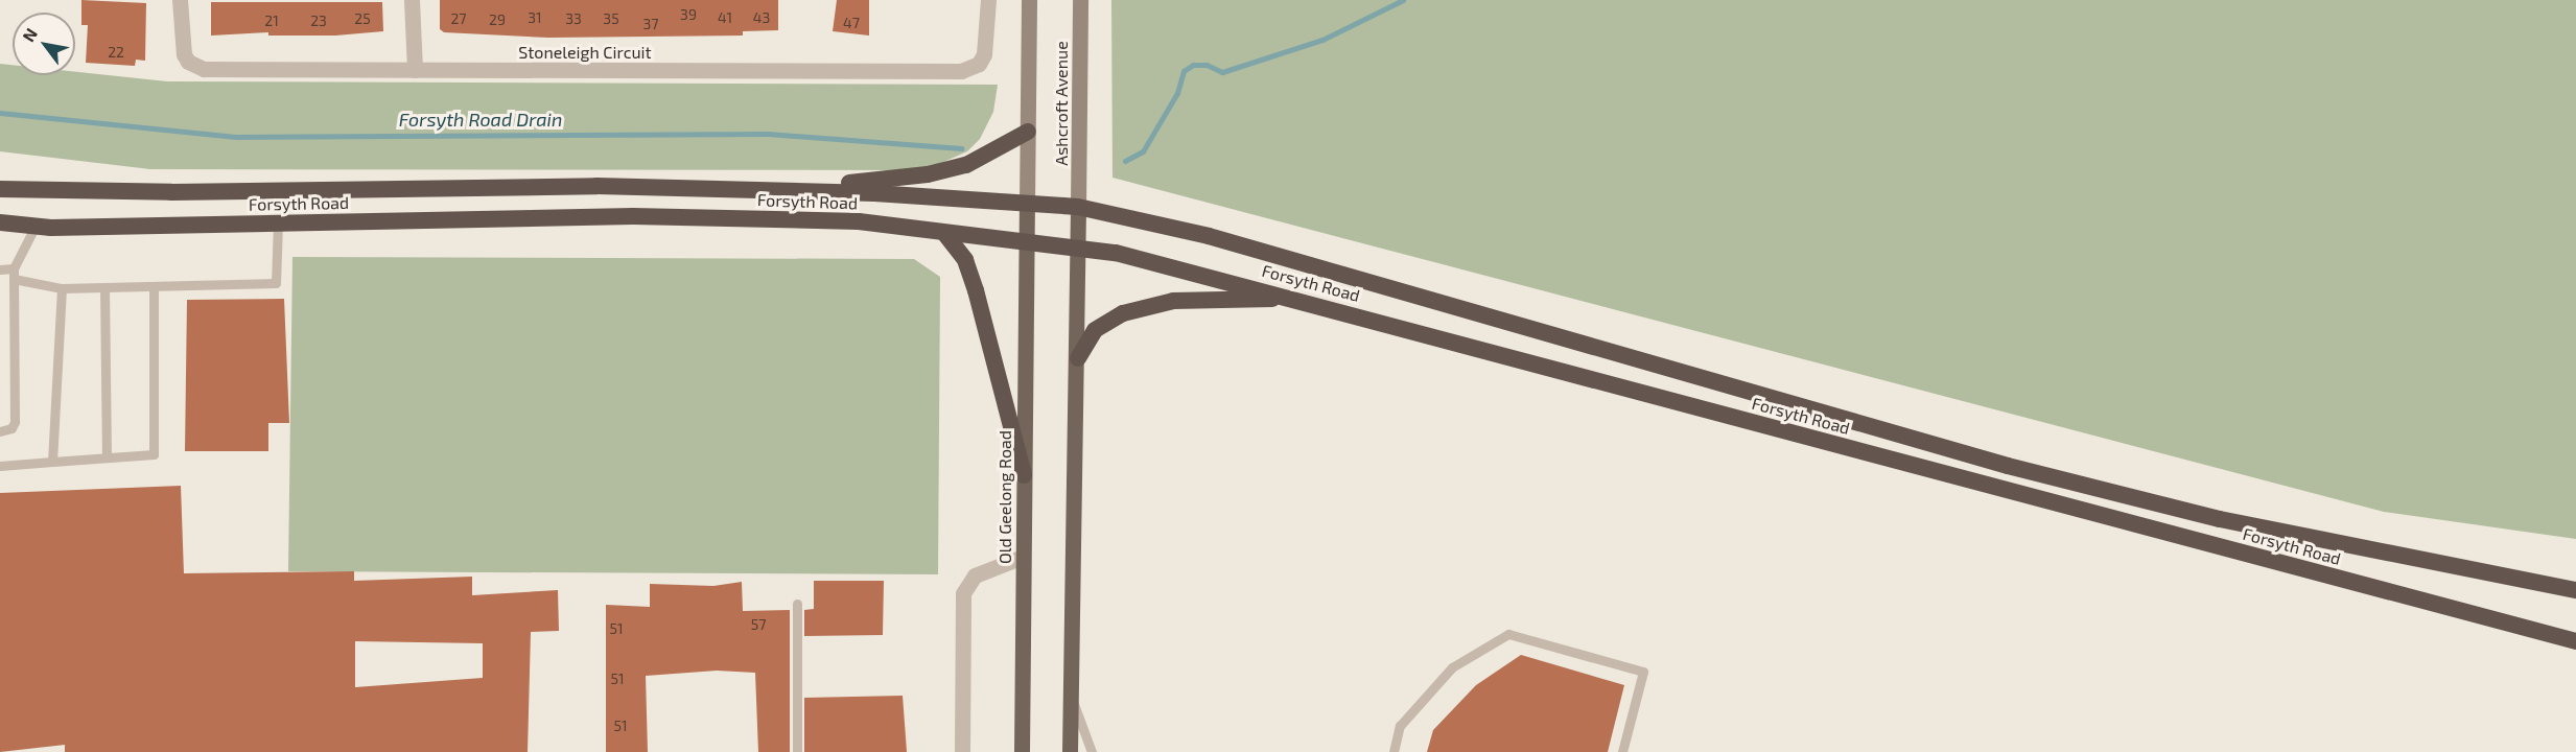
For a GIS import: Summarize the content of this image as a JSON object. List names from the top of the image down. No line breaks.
{"streets":{"highway":["Forsyth Road"],"main road":["Ashcroft Avenue","Old Geelong Road"],"street":["Stoneleigh Circuit"]},"crossings":[["Ashcroft Avenue","Forsyth Road"],["Ashcroft Avenue","Old Geelong Road"],["Forsyth Road","Old Geelong Road"]],"water":["Forsyth Road Drain"],"house_numbers":["39","31","41","43","25","27","33","35","29","21","23","47","37","22","57","51","51","51"],"north":"top left"}
